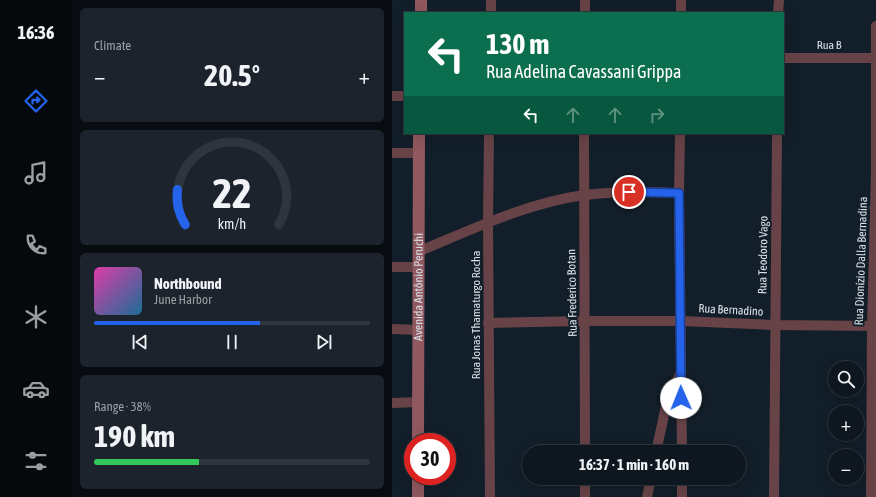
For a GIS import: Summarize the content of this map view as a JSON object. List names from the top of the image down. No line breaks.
{"streets":{"main road":["Avenida Antônio Peruchi"],"street":["Rua B","Rua Teodoro Vago","Rua Dionízio Dalla Bernadina","Rua Frederico Botan","Rua Bernadino","Rua Jonas Thamaturgo Rocha"]},"crossings":[["Rua B","Rua Dionízio Dalla Bernadina"],["Rua Teodoro Vago","Rua Bernadino"],["Rua Dionízio Dalla Bernadina","Rua Bernadino"],["Rua Frederico Botan","Rua Bernadino"],["Rua Bernadino","Rua Jonas Thamaturgo Rocha"]],"page":{"tabs":"16:36","tile":["Climate",["Range · 38%","190 km"]],"turn":["130 m","Rua Adelina Cavassani Grippa"],"heat":["−","20.5°","+"],"song":["Northbound","June Harbor"],"map_buttons":["+","−"],"limit":"30","trip":"16:37 · 1 min · 160 m","gauge":["22","km/h"]}}
